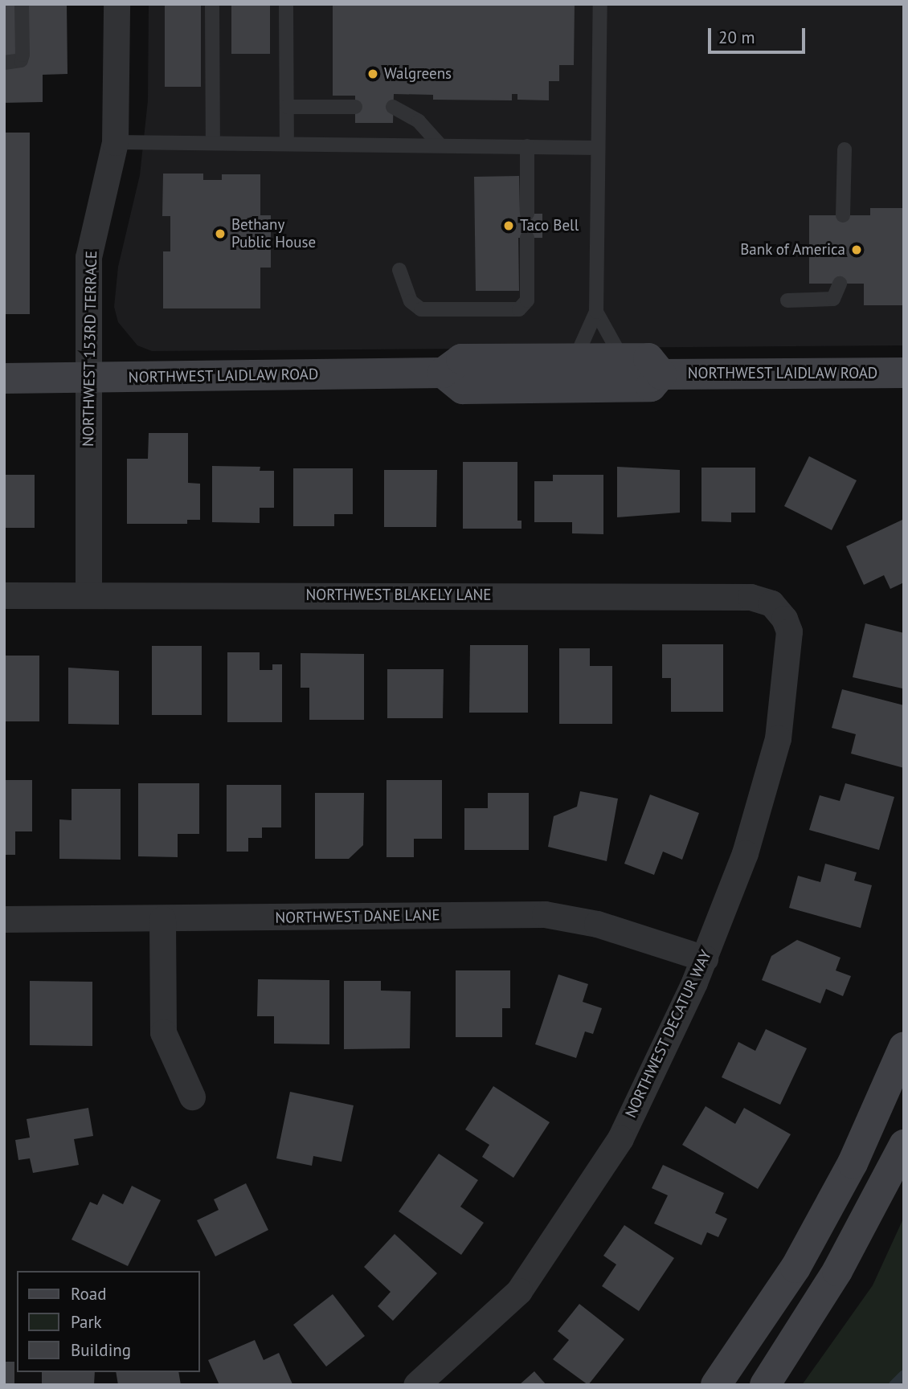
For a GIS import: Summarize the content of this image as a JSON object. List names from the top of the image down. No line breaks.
{"streets":{"main road":["NORTHWEST LAIDLAW ROAD"],"street":["NORTHWEST 153RD TERRACE","NORTHWEST BLAKELY LANE","NORTHWEST DANE LANE","NORTHWEST DECATUR WAY"]},"crossings":[["NORTHWEST 153RD TERRACE","NORTHWEST LAIDLAW ROAD"],["NORTHWEST 153RD TERRACE","NORTHWEST BLAKELY LANE"],["NORTHWEST BLAKELY LANE","NORTHWEST DECATUR WAY"],["NORTHWEST DANE LANE","NORTHWEST DECATUR WAY"]],"places":["Walgreens","Taco Bell","Bethany Public House","Bank of America"],"legend":["Road","Park","Building"],"scale_bar":"20 m"}
